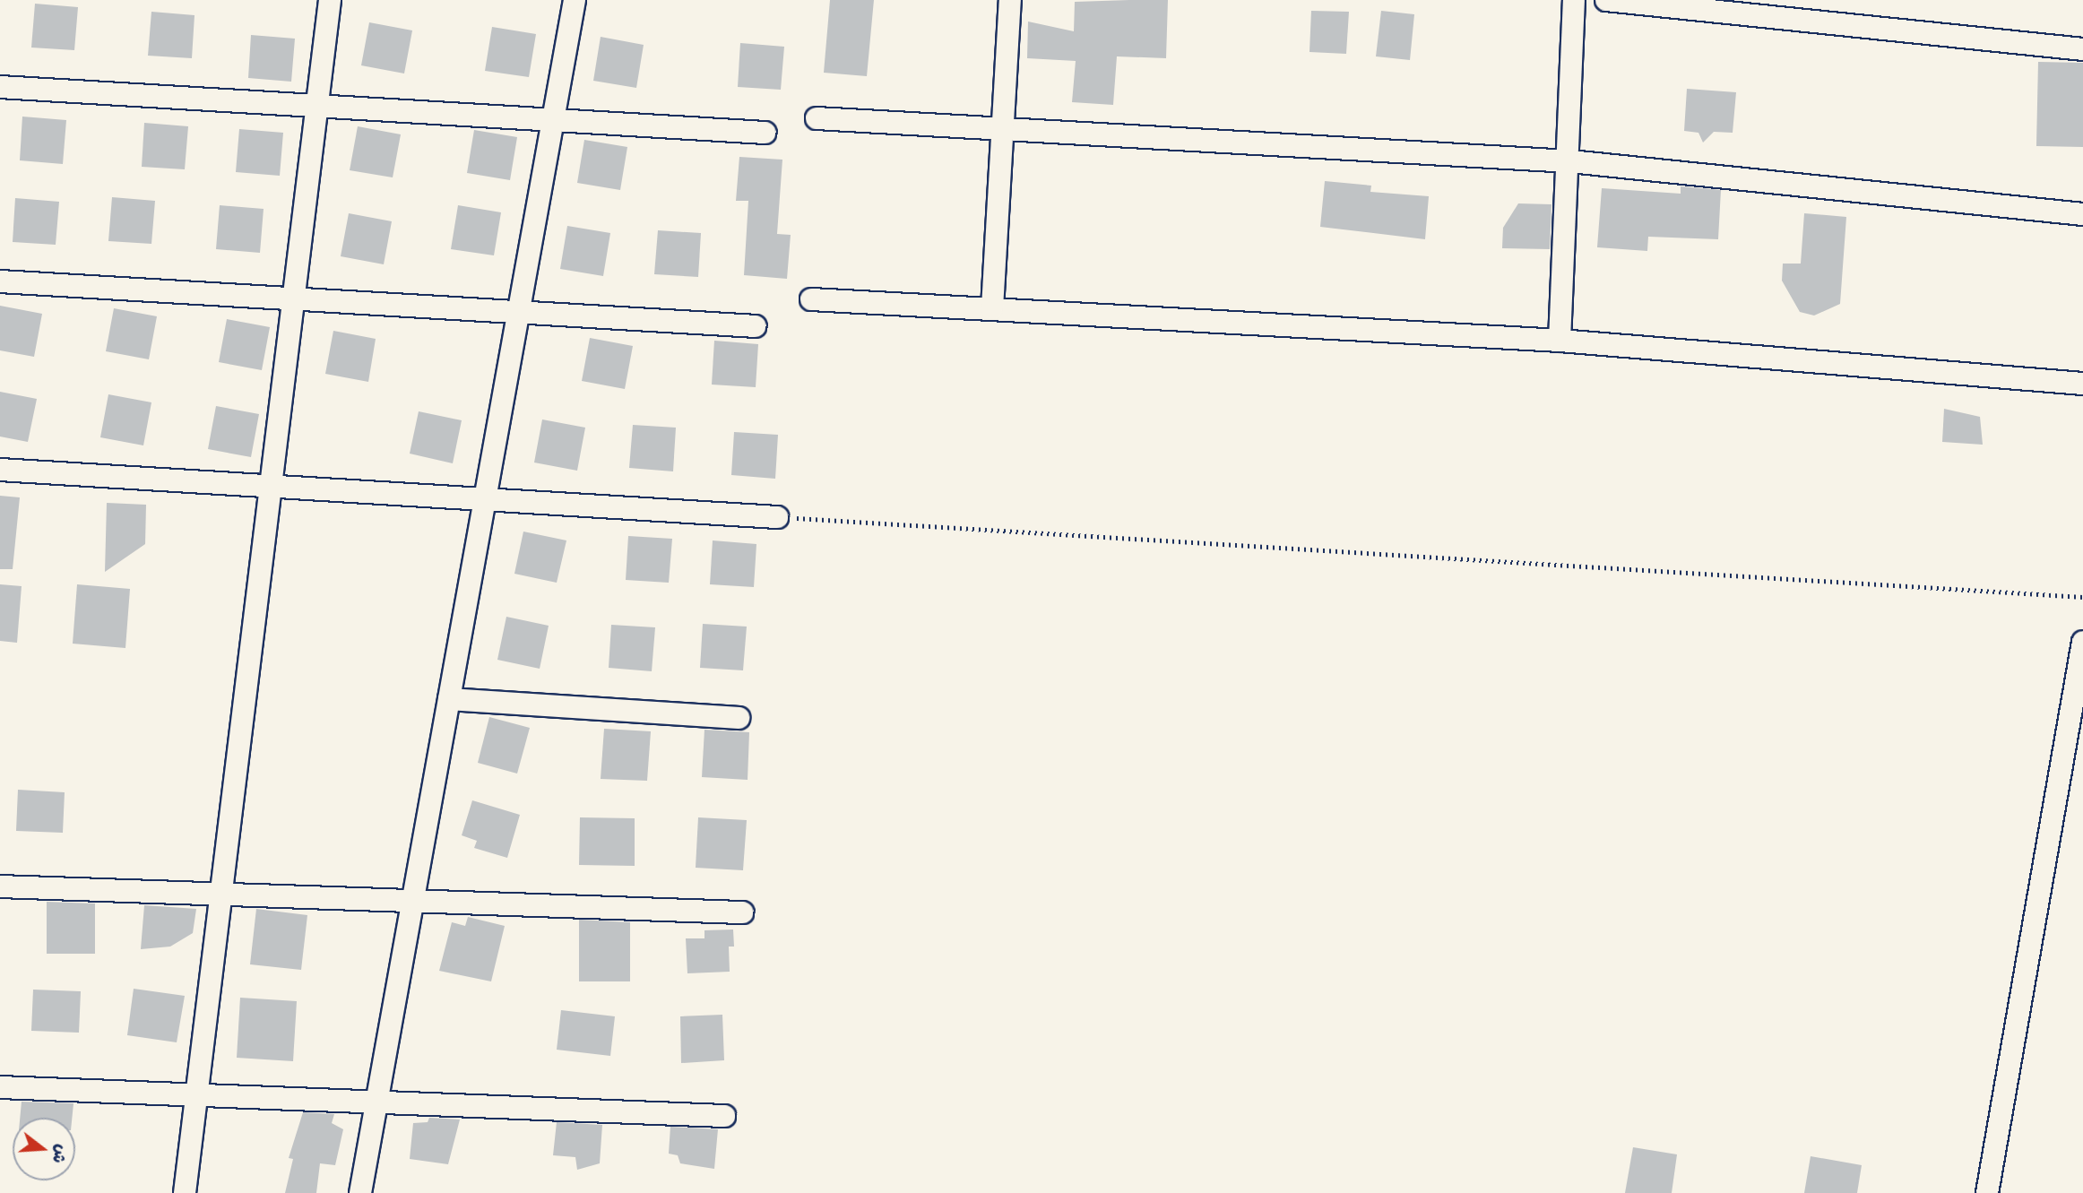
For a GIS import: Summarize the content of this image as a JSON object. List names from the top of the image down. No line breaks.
{"north":"right"}
